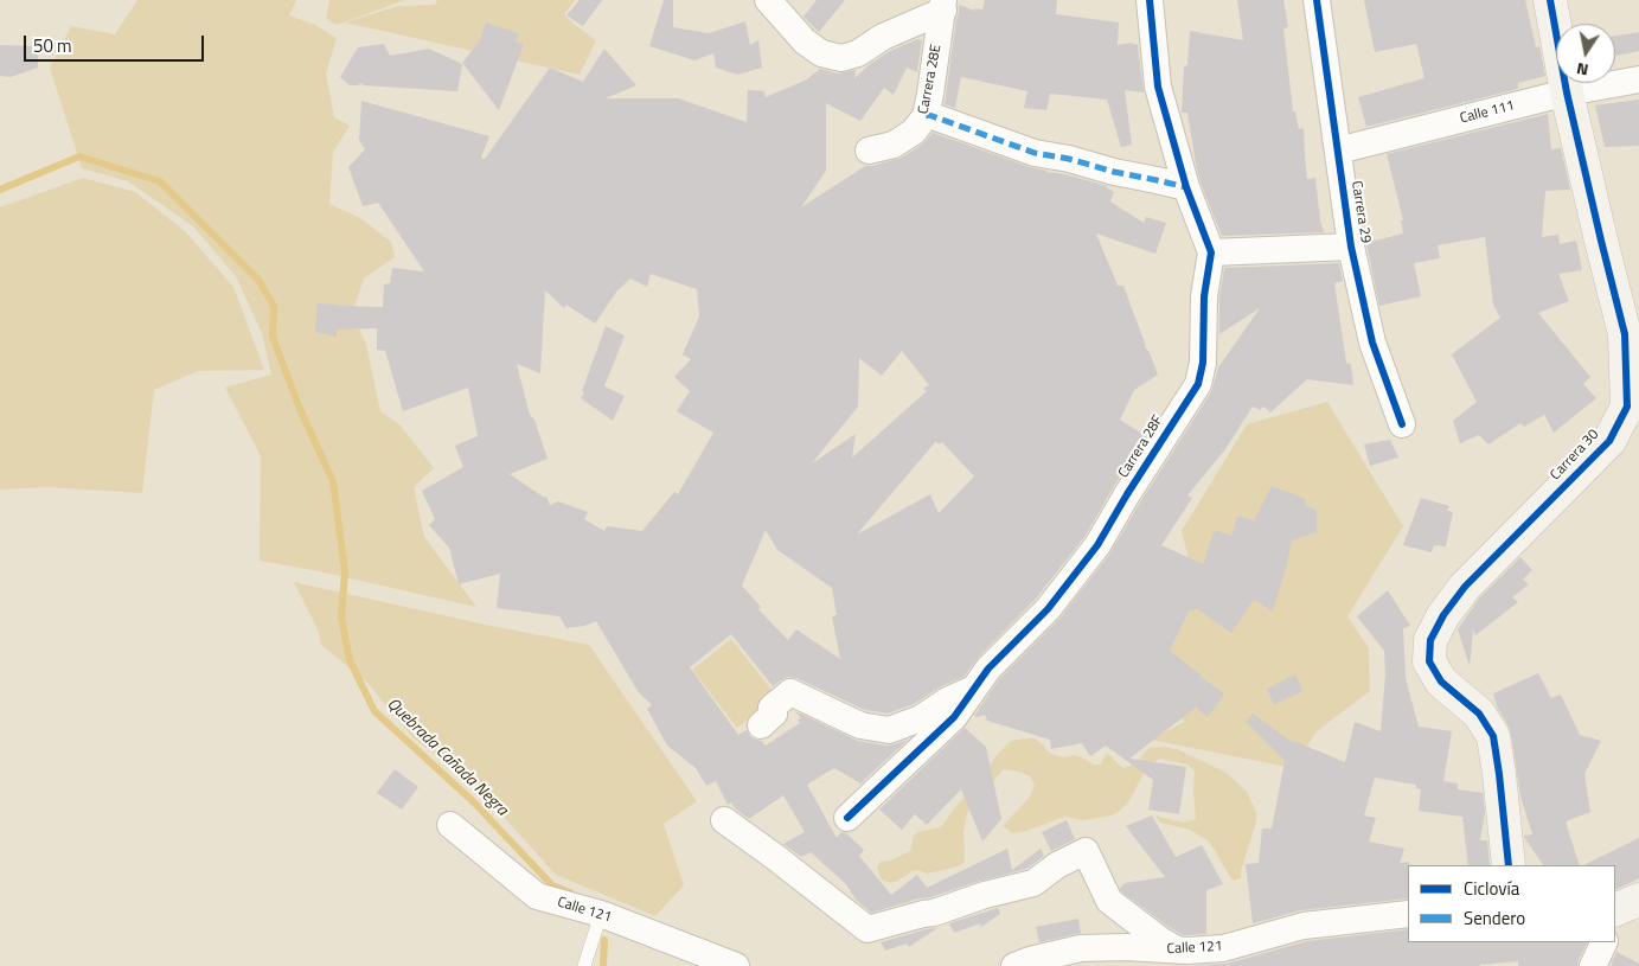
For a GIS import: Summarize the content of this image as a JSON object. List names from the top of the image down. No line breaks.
{"streets":{"street":["Carrera 28E","Calle 111","Carrera 29","Carrera 28F","Carrera 30","Calle 121"]},"crossings":[["Calle 111","Carrera 29"],["Calle 111","Carrera 30"]],"water":["Quebrada Cañada Negra"],"legend":["Ciclovía","Sendero"],"scale_bar":"50 m","north":"bottom"}
